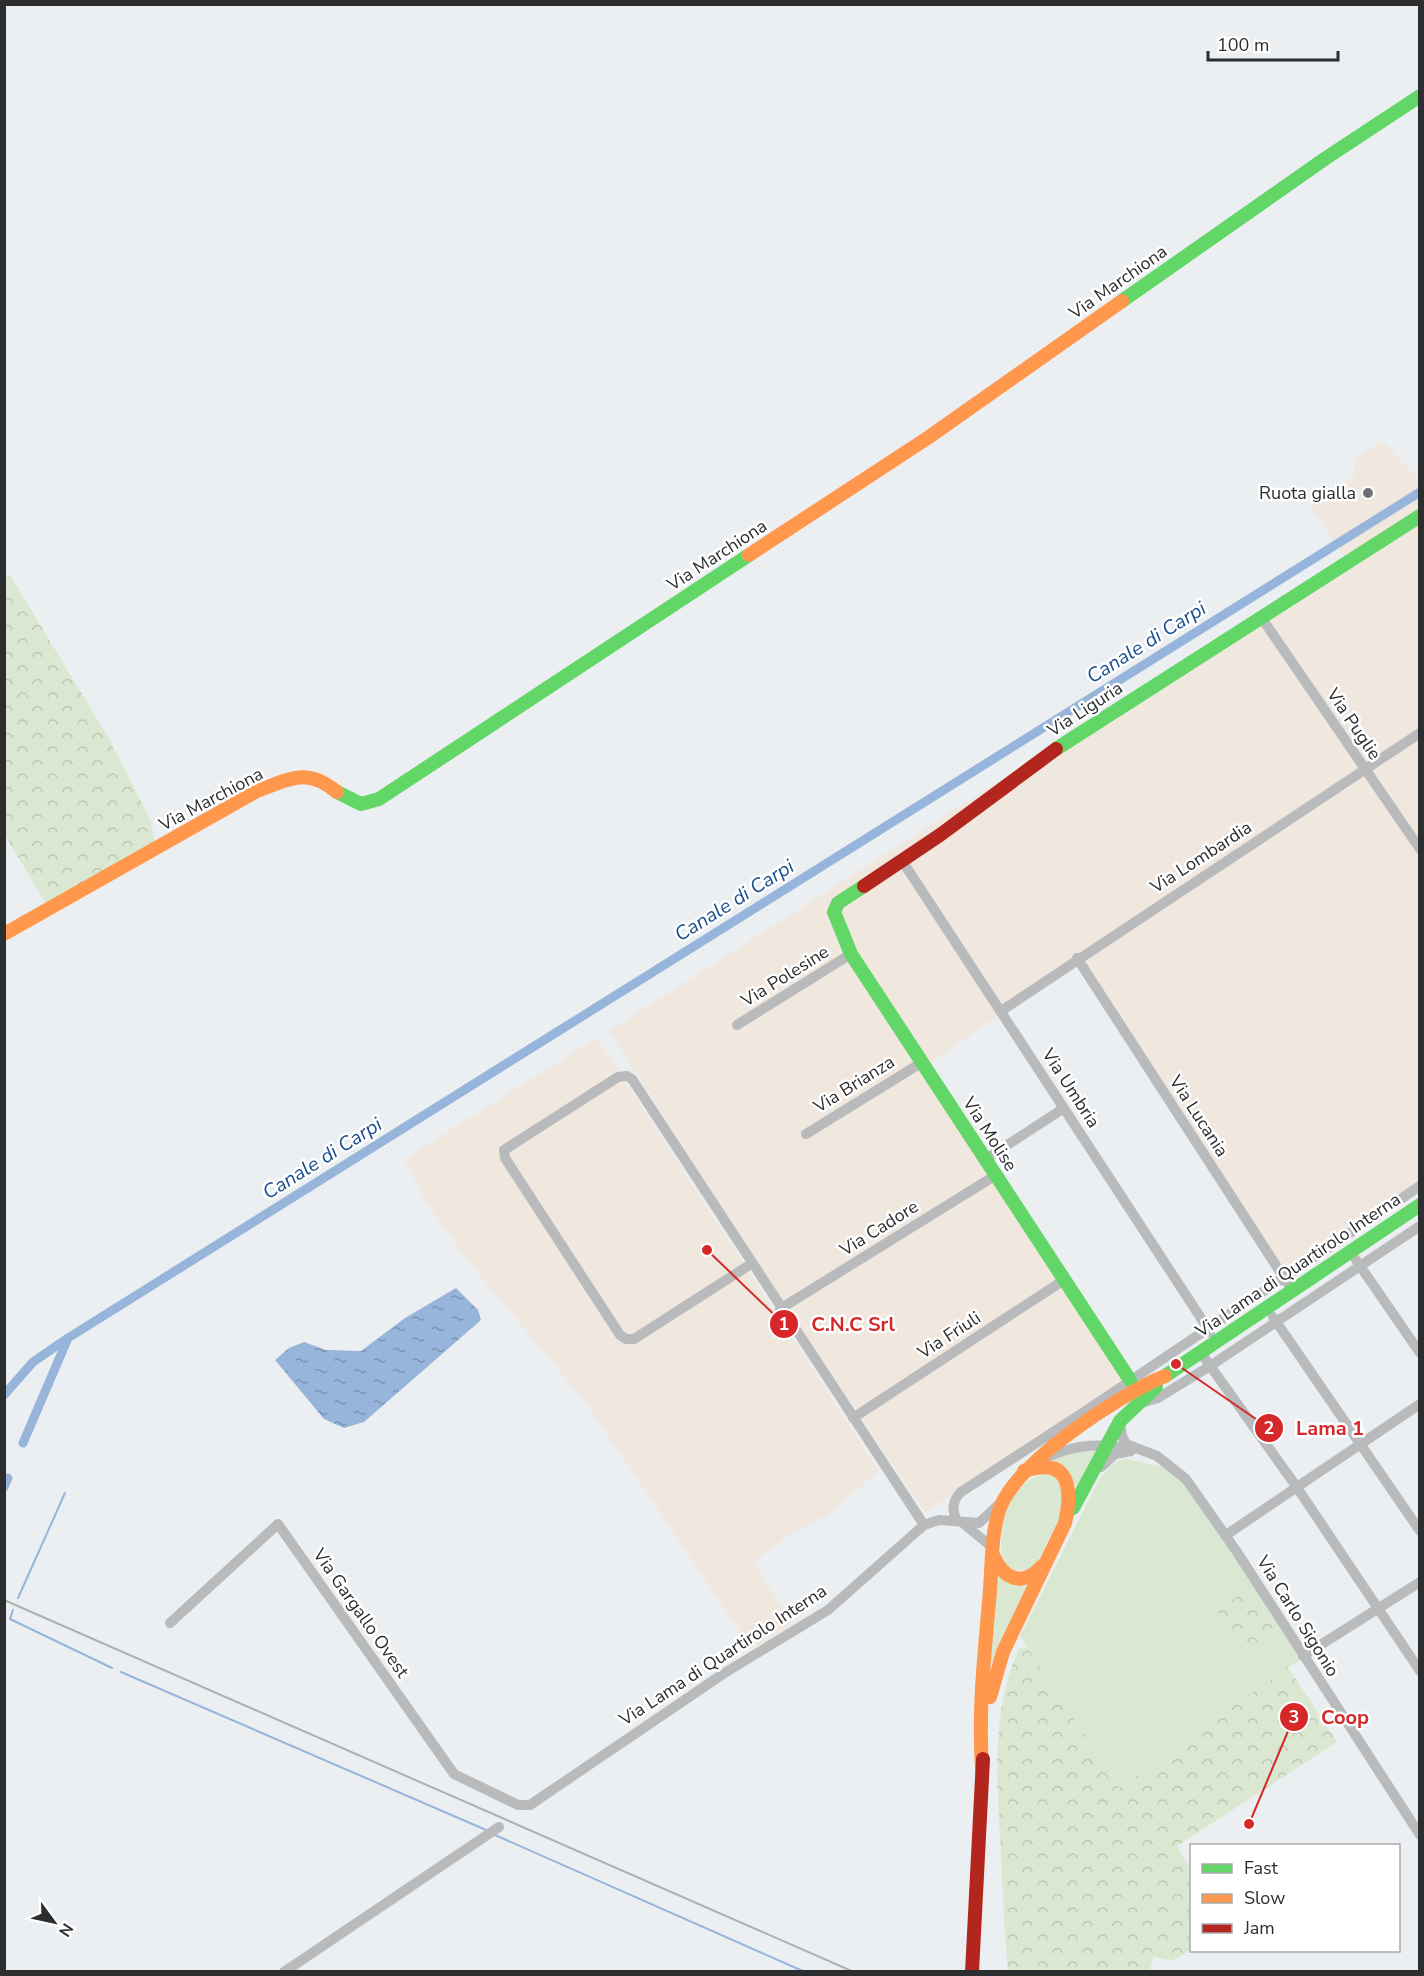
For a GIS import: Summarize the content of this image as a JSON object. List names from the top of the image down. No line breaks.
{"streets":{"street":["Via Marchiona","Via Liguria","Via Puglie","Via Lombardia","Via Polesine","Via Brianza","Via Umbria","Via Lucania","Via Molise","Via Cadore","Via Lama di Quartirolo Interna","Via Friuli","Via Gargallo Ovest","Via Carlo Sigonio"]},"crossings":[["Via Liguria","Via Puglie"],["Via Liguria","Via Umbria"],["Via Liguria","Via Molise"],["Via Puglie","Via Lombardia"],["Via Lombardia","Via Umbria"],["Via Lombardia","Via Lucania"],["Via Polesine","Via Molise"],["Via Brianza","Via Molise"],["Via Lucania","Via Lama di Quartirolo Interna"],["Via Molise","Via Cadore"],["Via Molise","Via Friuli"],["Via Lama di Quartirolo Interna","Via Gargallo Ovest"]],"water":["Canale di Carpi"],"places":["Ruota gialla","C.N.C Srl","Lama 1","Coop"],"legend":["Fast","Slow","Jam"],"scale_bar":"100 m","north":"bottom right"}
